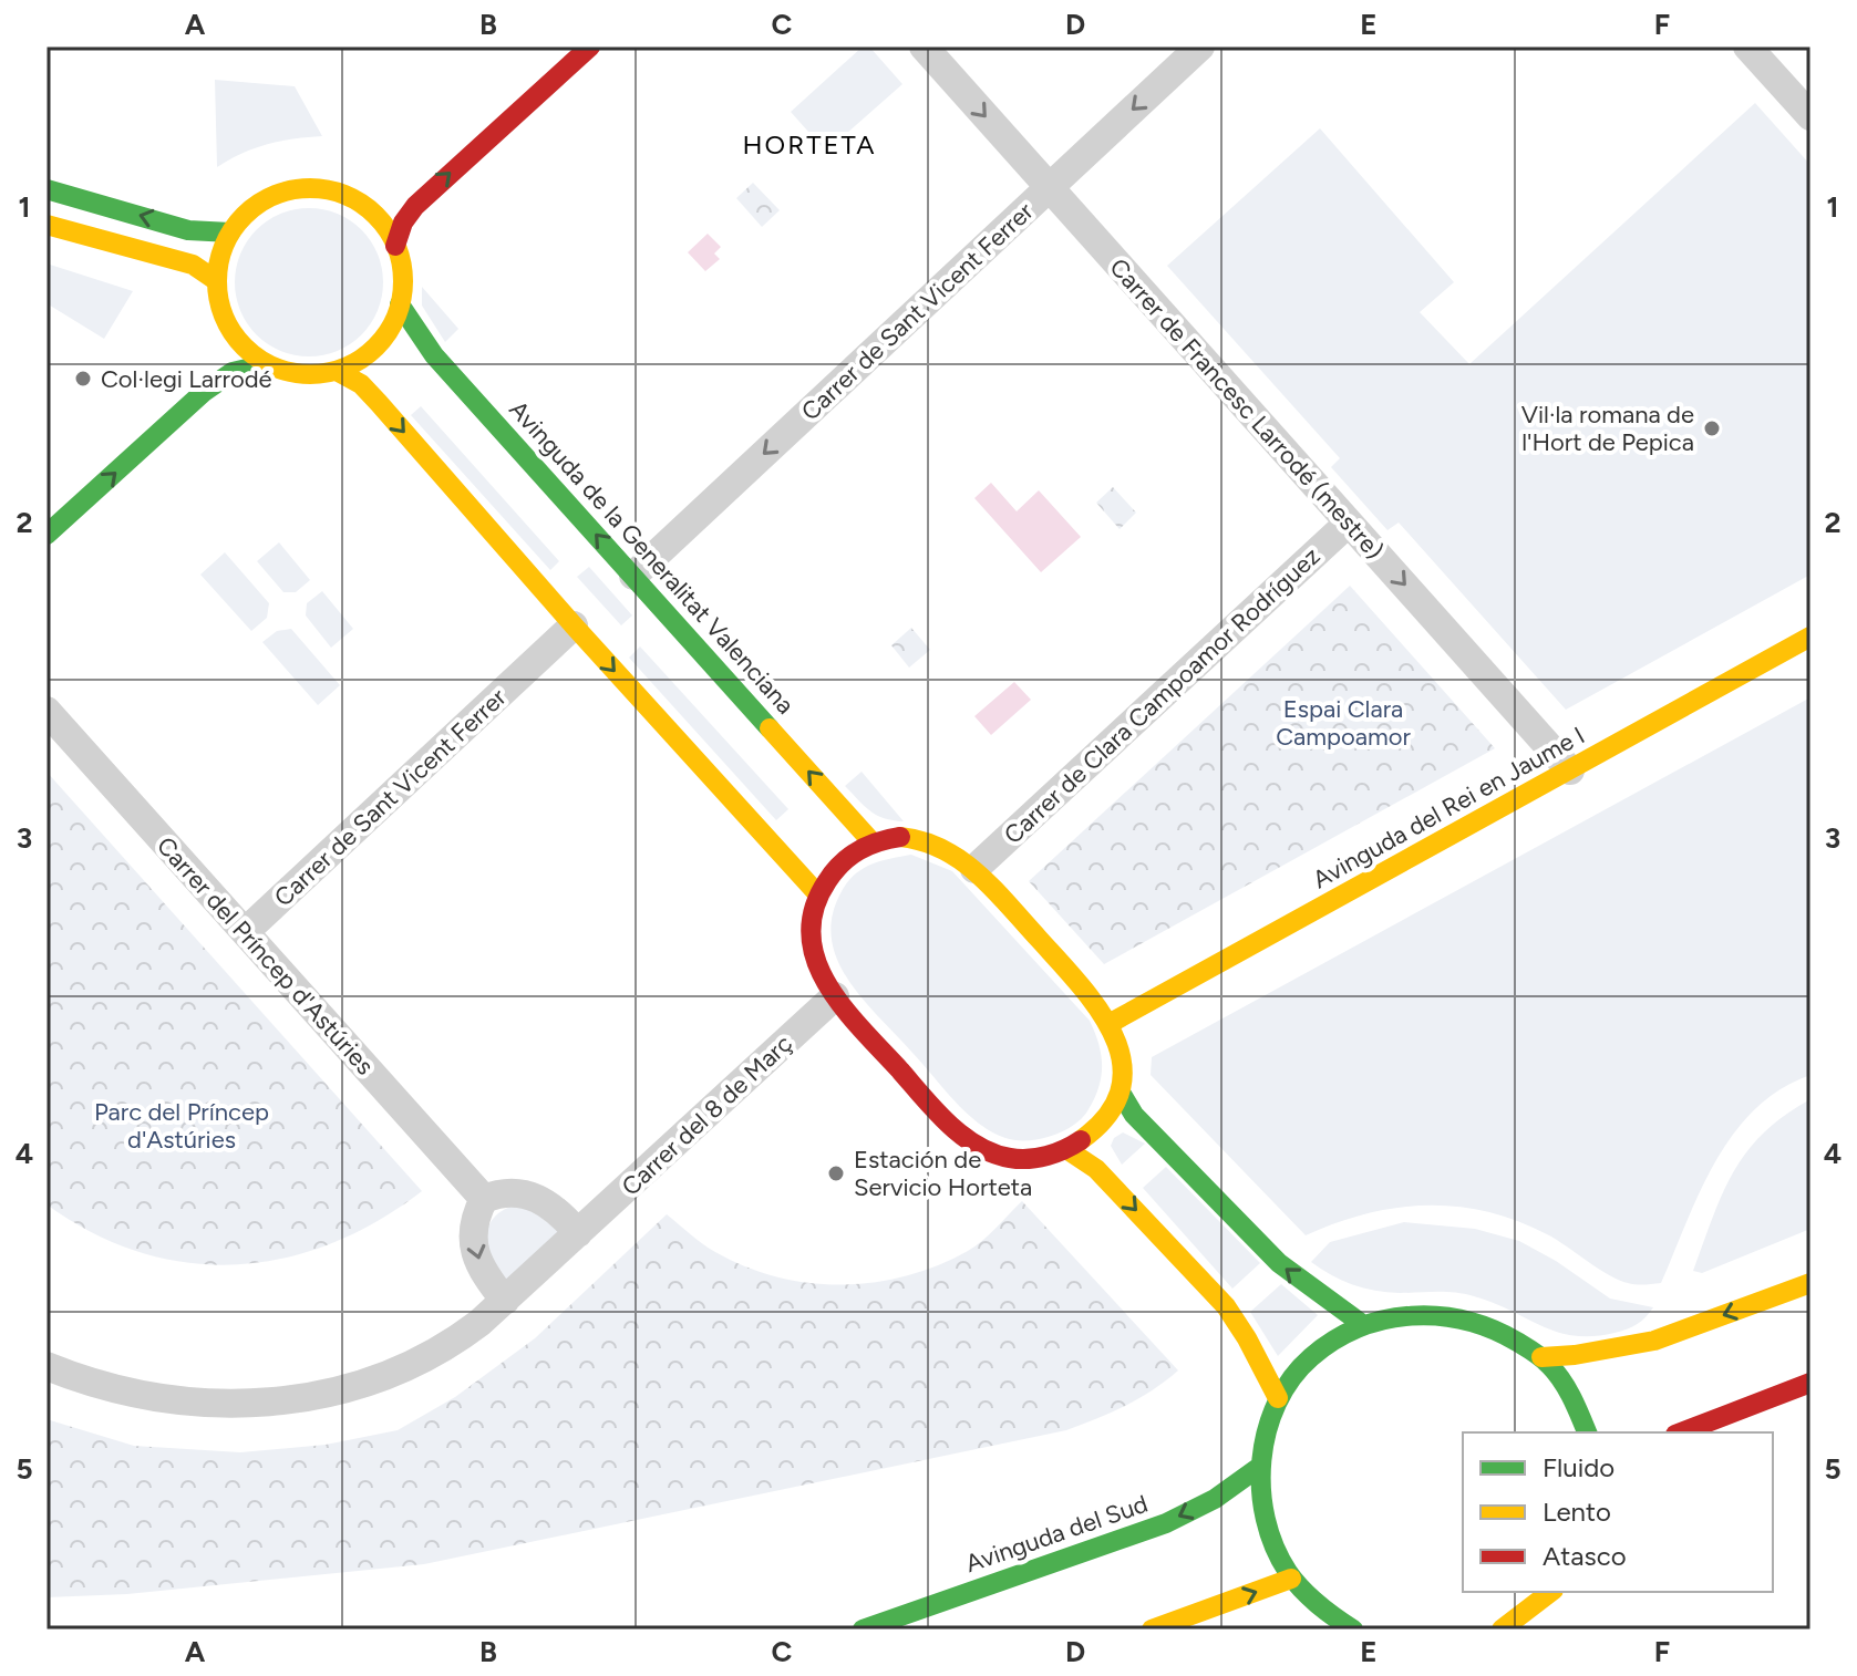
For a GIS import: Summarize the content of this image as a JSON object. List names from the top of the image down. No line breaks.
{"streets":{"street":["Carrer de Sant Vicent Ferrer","Carrer de Francesc Larrodé (mestre)","Avinguda de la Generalitat Valenciana","Carrer de Clara Campoamor Rodríguez","Avinguda del Rei en Jaume I","Carrer del Príncep d'Astúries","Carrer del 8 de Març","Avinguda del Sud"]},"crossings":[["Carrer de Sant Vicent Ferrer","Carrer de Francesc Larrodé (mestre)"],["Carrer de Sant Vicent Ferrer","Avinguda de la Generalitat Valenciana"],["Carrer de Sant Vicent Ferrer","Carrer del Príncep d'Astúries"],["Carrer de Francesc Larrodé (mestre)","Carrer de Clara Campoamor Rodríguez"],["Carrer de Francesc Larrodé (mestre)","Avinguda del Rei en Jaume I"]],"one_way":["Carrer de Sant Vicent Ferrer","Carrer de Francesc Larrodé (mestre)"],"districts":["HORTETA"],"parks":["Espai Clara Campoamor","Parc del Príncep d'Astúries"],"places":["Col·legi Larrodé","Vil·la romana de l'Hort de Pepica","Estación de Servicio Horteta"],"legend":["Fluido","Lento","Atasco"],"grid":{"columns":["A","B","C","D","E","F"],"rows":["1","2","3","4","5"]}}
